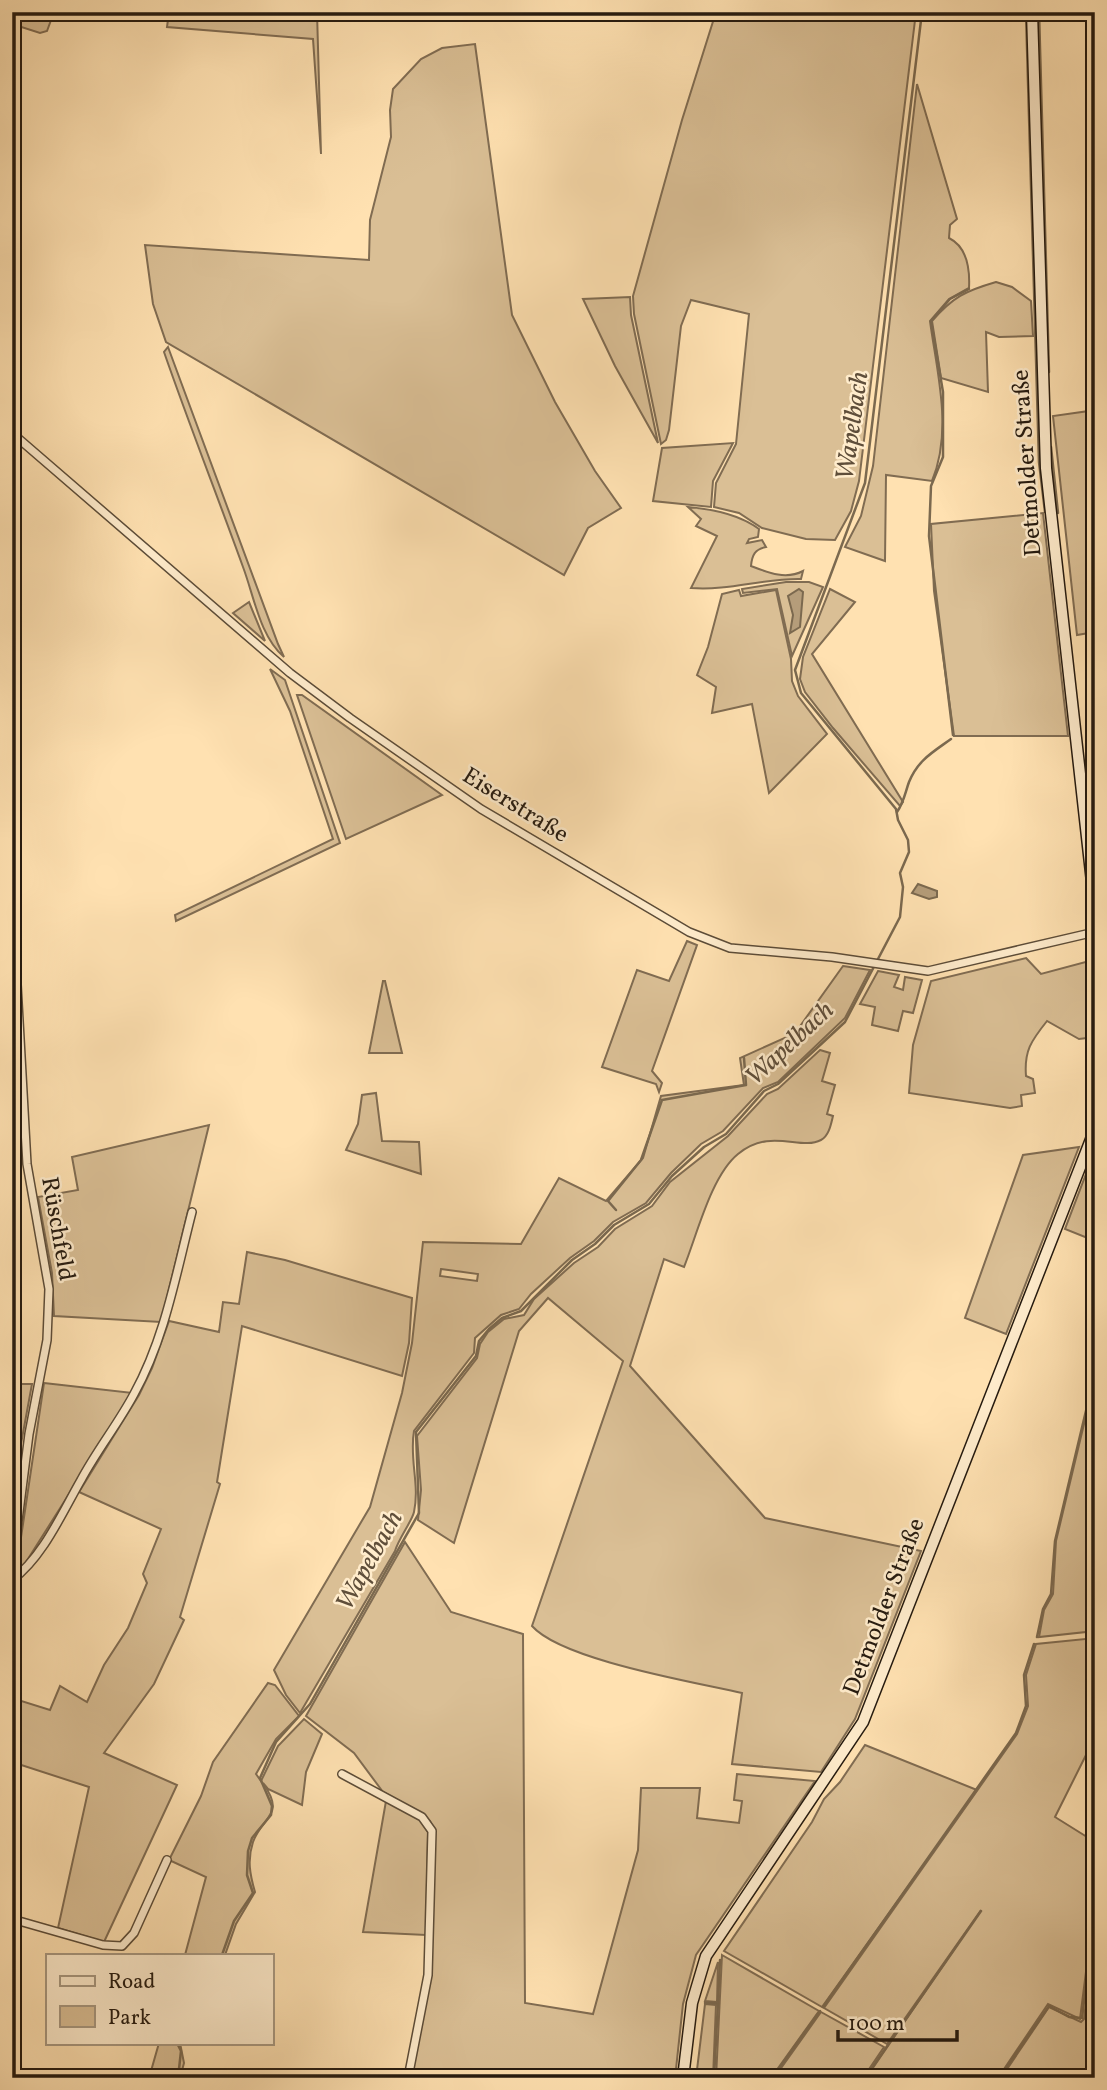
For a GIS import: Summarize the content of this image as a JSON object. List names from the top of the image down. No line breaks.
{"streets":{"main road":["Detmolder Straße"],"street":["Eiserstraße","Rüschfeld"]},"water":["Wapelbach"],"legend":["Road","Park"],"scale_bar":"100 m"}
